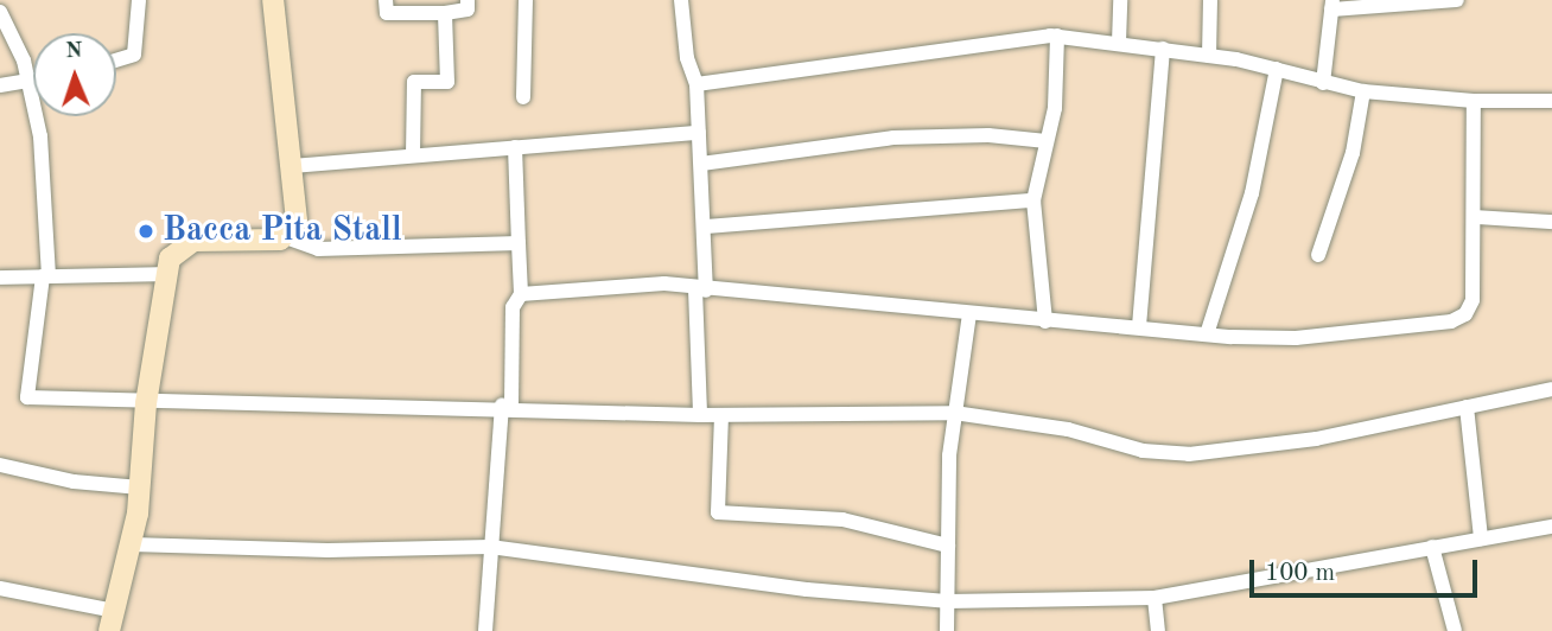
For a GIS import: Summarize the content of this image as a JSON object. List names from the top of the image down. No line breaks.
{"places":["Bacca Pita Stall"],"scale_bar":"100 m","north":"top"}
